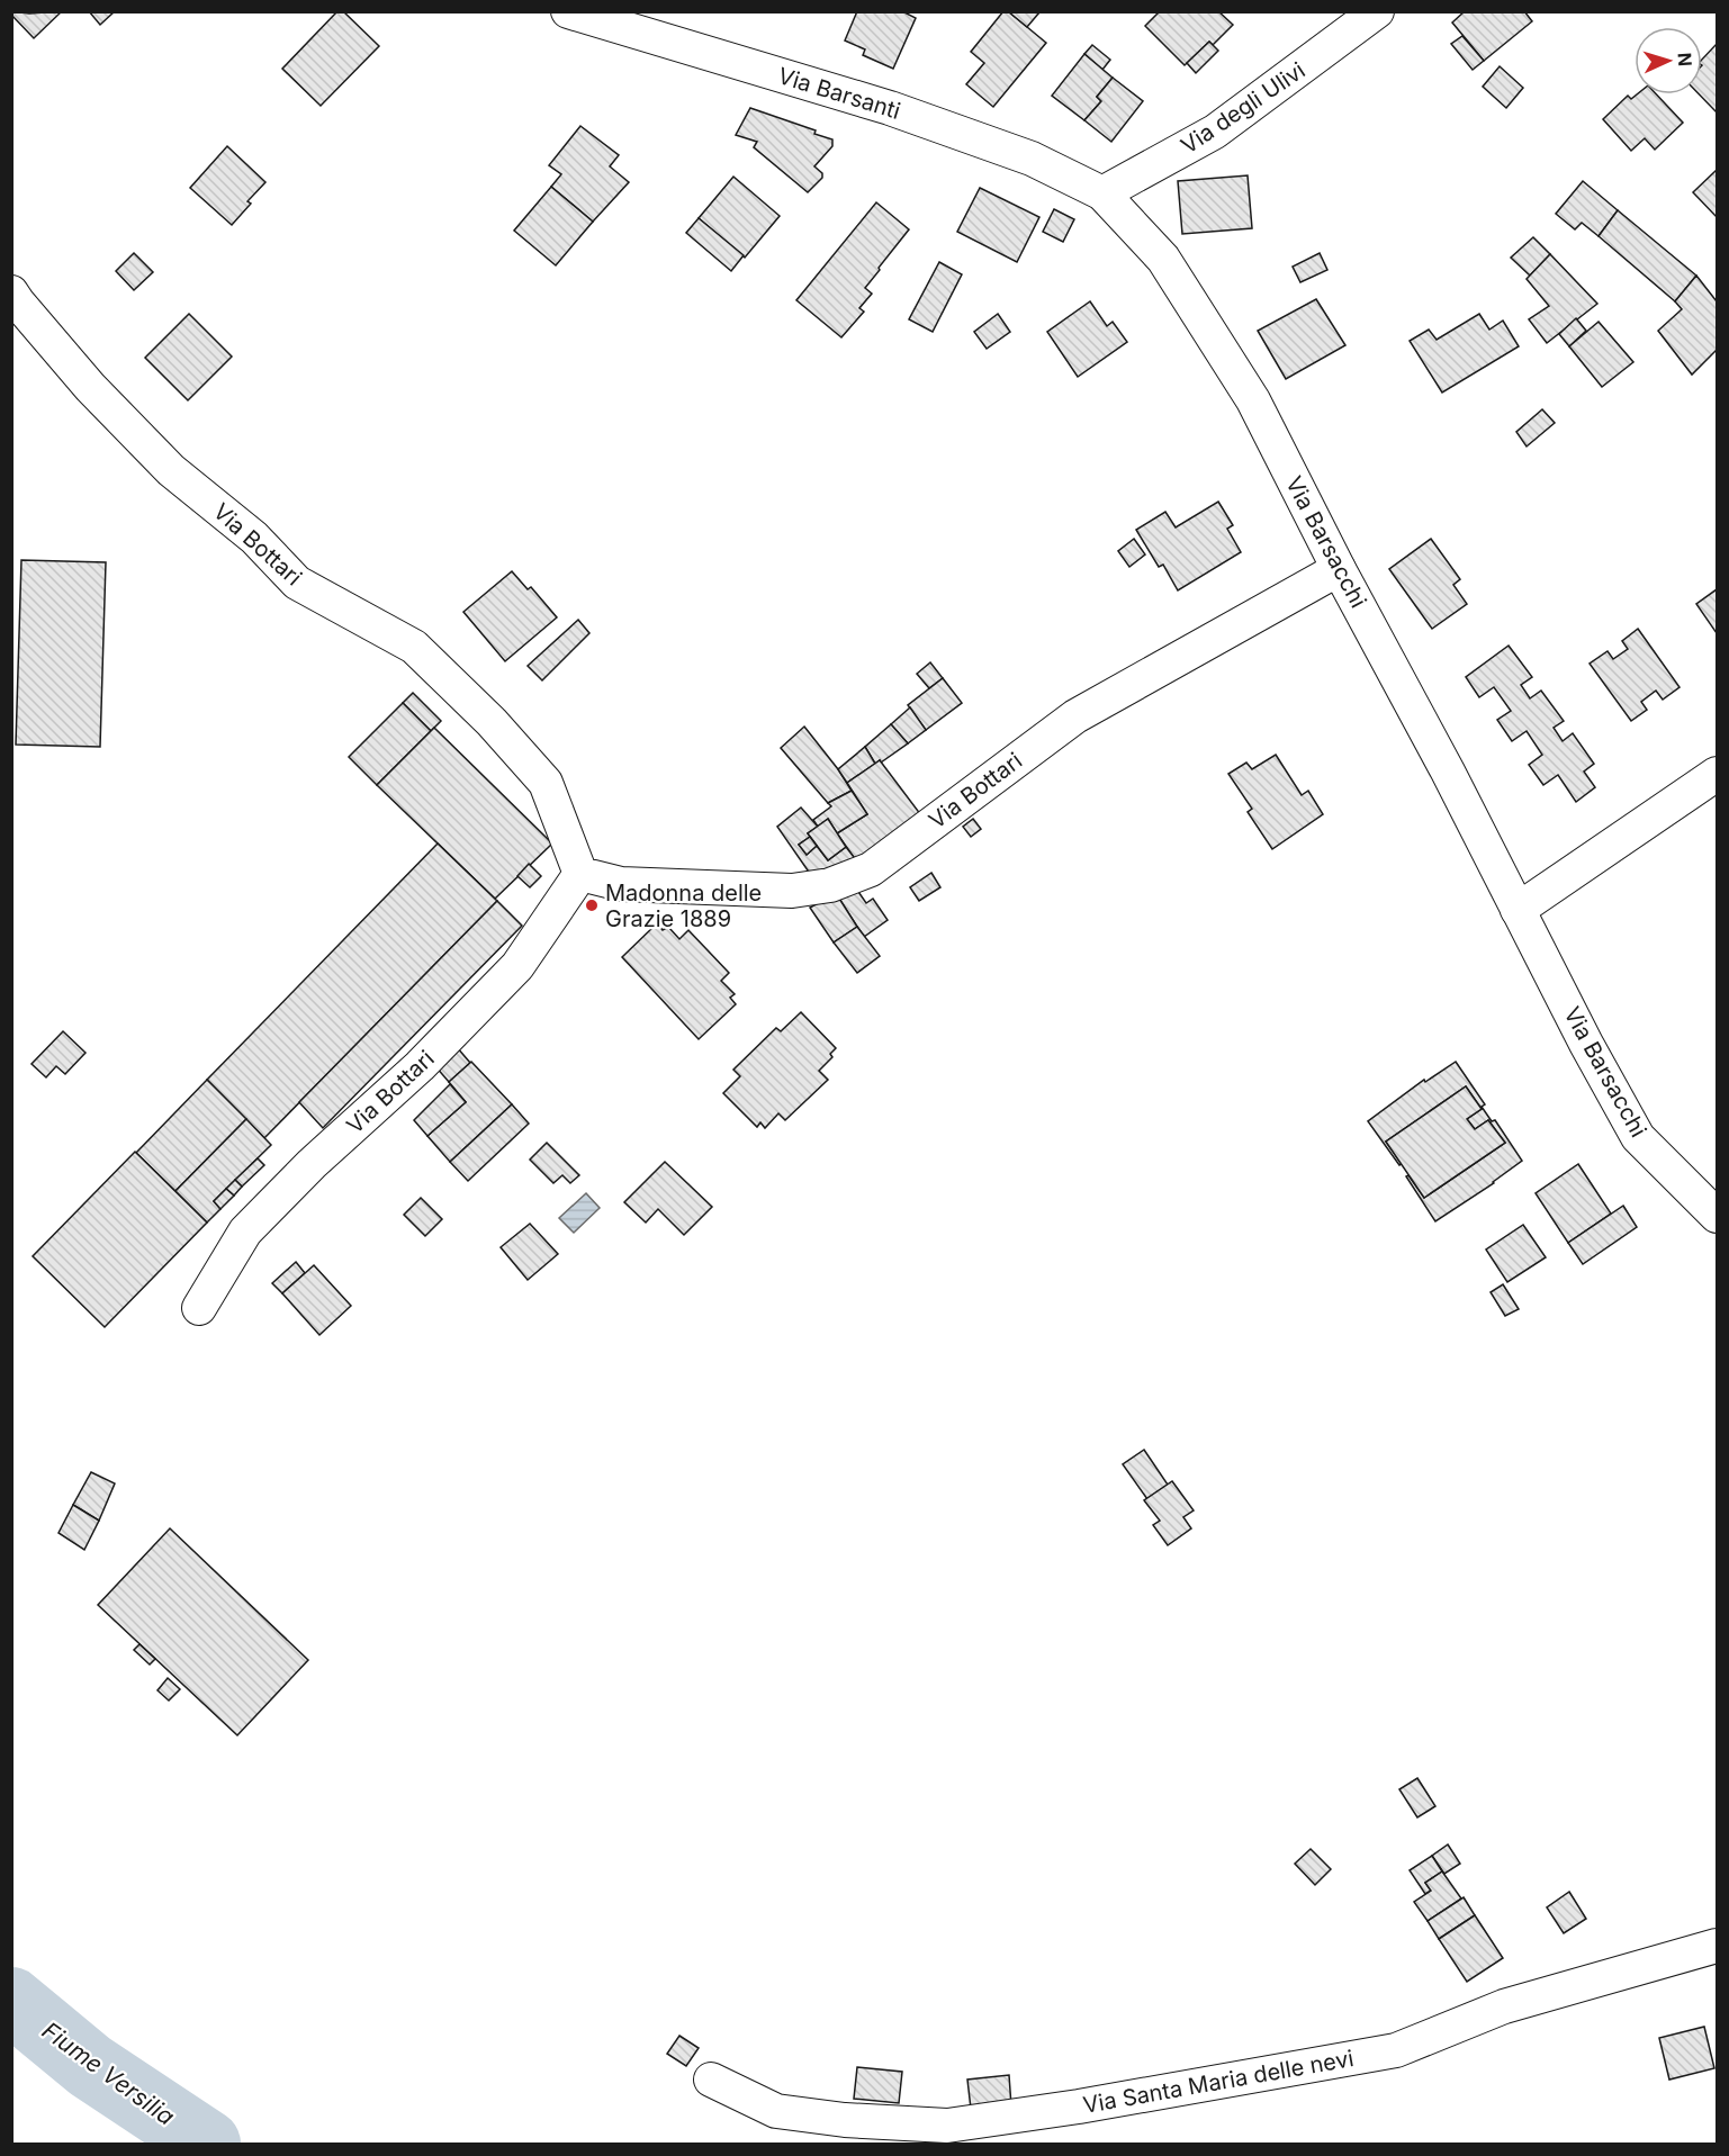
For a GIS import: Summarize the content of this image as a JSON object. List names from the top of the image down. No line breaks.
{"streets":{"street":["Via Barsanti","Via degli Ulivi","Via Barsacchi","Via Bottari","Via Santa Maria delle nevi"]},"crossings":[["Via Barsanti","Via degli Ulivi"],["Via Barsanti","Via Barsacchi"],["Via degli Ulivi","Via Barsacchi"],["Via Barsacchi","Via Bottari"]],"water":["Fiume Versilia"],"places":["Madonna delle Grazie 1889"],"north":"right"}
